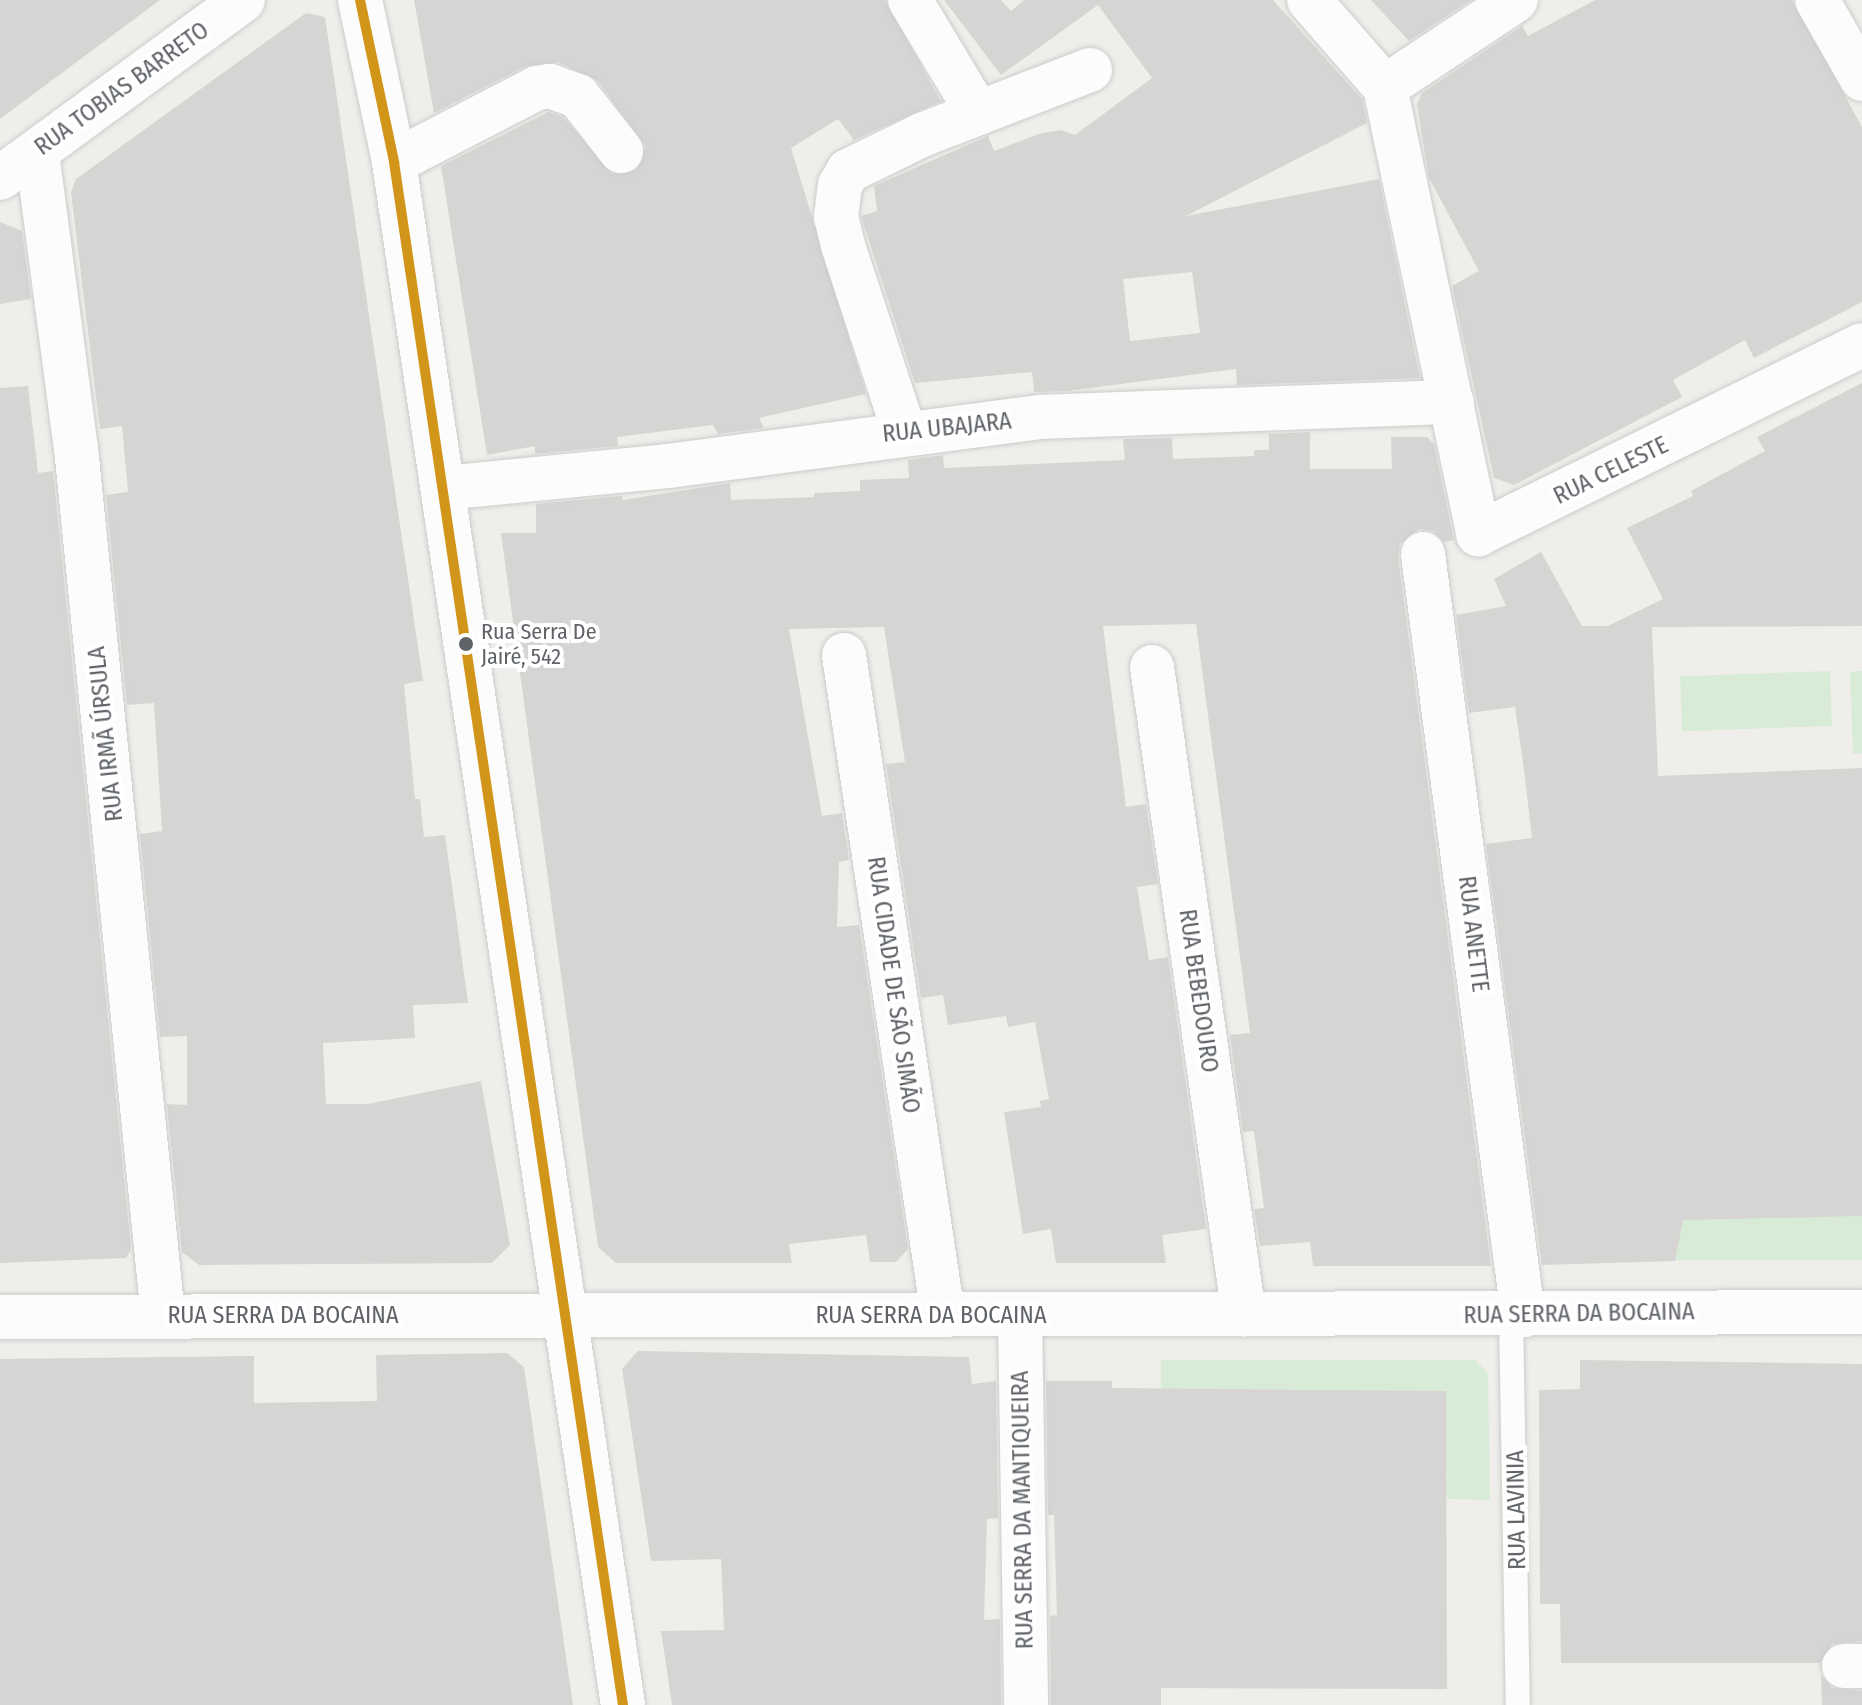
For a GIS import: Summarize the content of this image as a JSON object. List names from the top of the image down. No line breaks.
{"streets":{"street":["RUA TOBIAS BARRETO","RUA UBAJARA","RUA CELESTE","RUA IRMÃ ÚRSULA","RUA ANETTE","RUA CIDADE DE SÃO SIMÃO","RUA BEBEDOURO","RUA SERRA DA BOCAINA","RUA SERRA DA MANTIQUEIRA"],"lane":["RUA LAVINIA"]},"crossings":[["RUA TOBIAS BARRETO","RUA IRMÃ ÚRSULA"],["RUA UBAJARA","RUA CELESTE"],["RUA IRMÃ ÚRSULA","RUA SERRA DA BOCAINA"],["RUA ANETTE","RUA SERRA DA BOCAINA"],["RUA ANETTE","RUA LAVINIA"],["RUA CIDADE DE SÃO SIMÃO","RUA SERRA DA BOCAINA"],["RUA BEBEDOURO","RUA SERRA DA BOCAINA"],["RUA SERRA DA BOCAINA","RUA SERRA DA MANTIQUEIRA"],["RUA SERRA DA BOCAINA","RUA LAVINIA"]],"places":["Rua Serra De Jairé, 542"]}
